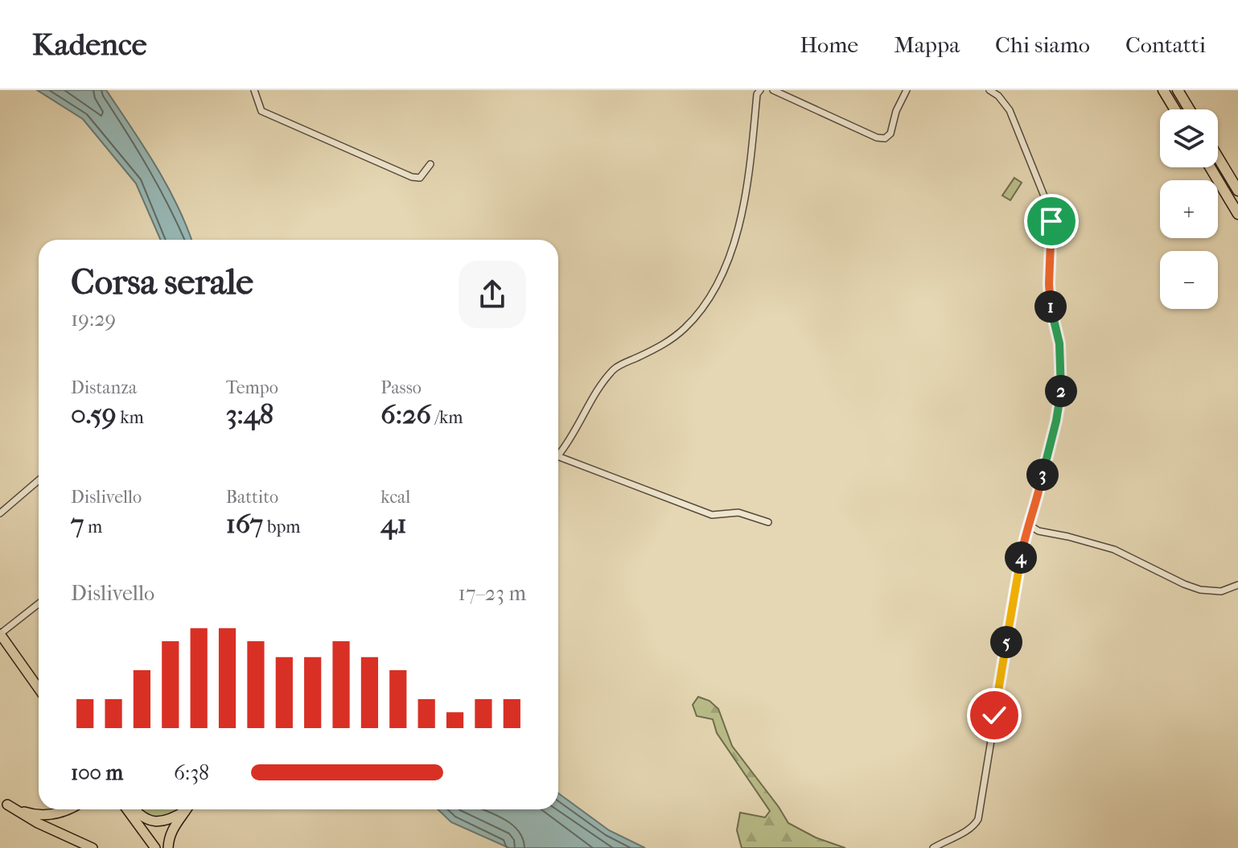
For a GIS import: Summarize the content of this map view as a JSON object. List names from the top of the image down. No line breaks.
{"page":{"header":"Kadence","nav":["Home","Mappa","Chi siamo","Contatti"],"map_buttons":["+","−"],"heading":["Corsa serale","19:29"],"pins":["1","2","3","4","5"],"stats":[["Distanza","0.59 km"],["Tempo","3:48"],["Passo","6:26 /km"],["Dislivello","7 m"],["Battito","167 bpm"],["kcal","41"]],"chart":["Dislivello","17–23 m"],"list":[{"name":"100 m","note":"6:38"}]}}
